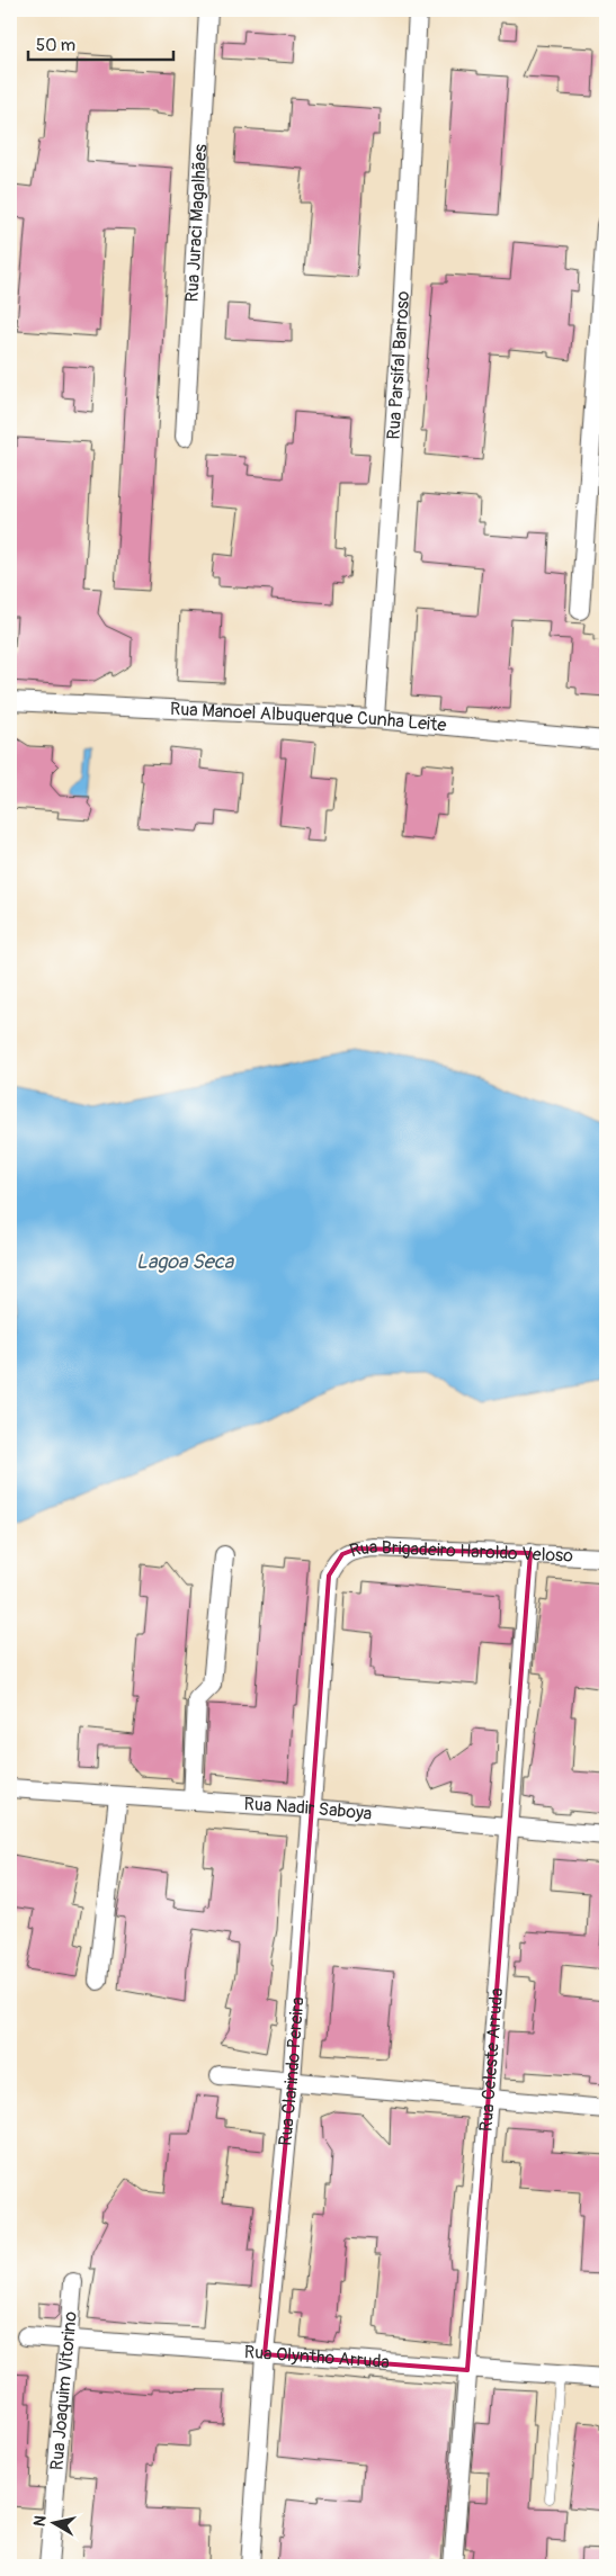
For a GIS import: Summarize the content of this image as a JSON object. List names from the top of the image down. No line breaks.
{"streets":{"street":["Rua Juraci Magalhães","Rua Parsifal Barroso","Rua Manoel Albuquerque Cunha Leite","Rua Brigadeiro Haroldo Veloso","Rua Nadir Saboya","Rua Celeste Arruda","Rua Clarindo Pereira","Rua Olyntho Arruda","Rua Joaquim Vitorino"]},"crossings":[["Rua Parsifal Barroso","Rua Manoel Albuquerque Cunha Leite"],["Rua Brigadeiro Haroldo Veloso","Rua Celeste Arruda"],["Rua Brigadeiro Haroldo Veloso","Rua Clarindo Pereira"],["Rua Nadir Saboya","Rua Celeste Arruda"],["Rua Nadir Saboya","Rua Clarindo Pereira"],["Rua Celeste Arruda","Rua Olyntho Arruda"],["Rua Clarindo Pereira","Rua Olyntho Arruda"],["Rua Olyntho Arruda","Rua Joaquim Vitorino"]],"water":["Lagoa Seca"],"scale_bar":"50 m","north":"left"}
